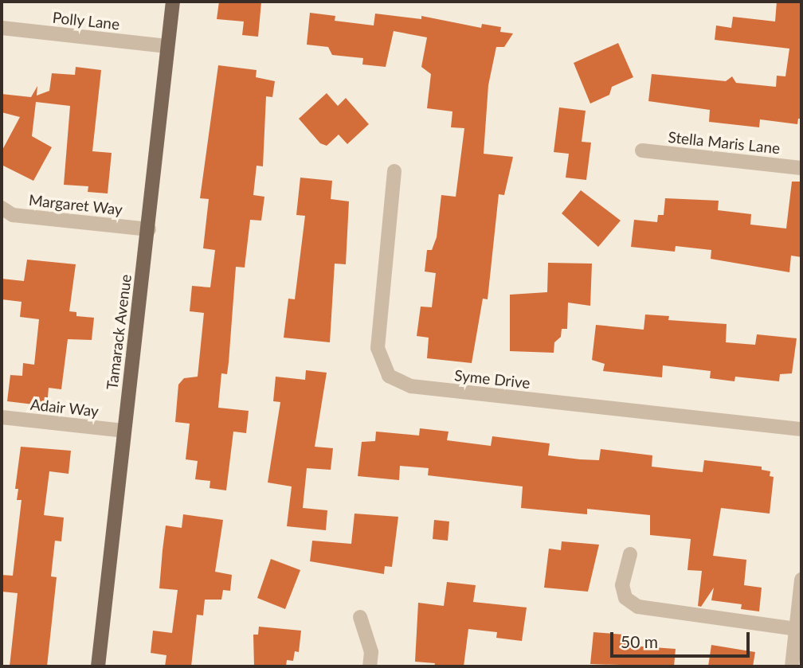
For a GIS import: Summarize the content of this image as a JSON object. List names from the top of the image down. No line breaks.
{"streets":{"main road":["Tamarack Avenue"],"street":["Polly Lane","Stella Maris Lane","Margaret Way","Syme Drive","Adair Way"]},"crossings":[["Polly Lane","Tamarack Avenue"],["Margaret Way","Tamarack Avenue"],["Tamarack Avenue","Adair Way"]],"scale_bar":"50 m"}
